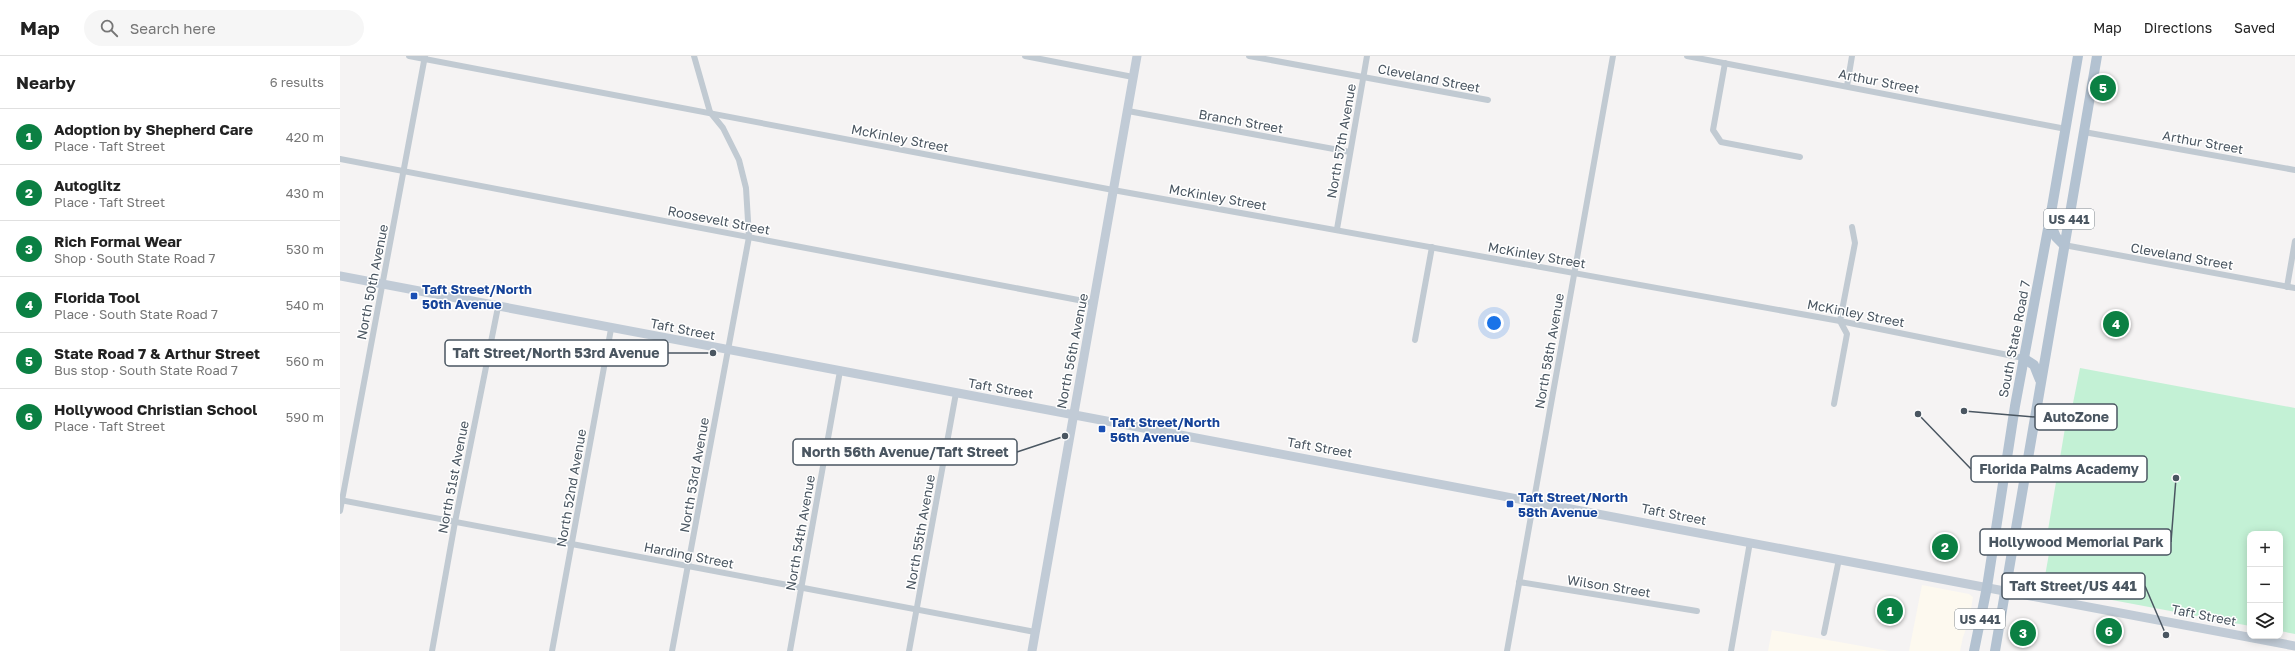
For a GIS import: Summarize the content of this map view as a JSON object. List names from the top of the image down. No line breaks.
{"streets":{"main road":["US 441","South State Road 7"],"street":["Cleveland Street","Arthur Street","Branch Street","McKinley Street","North 57th Avenue","Roosevelt Street","North 50th Avenue","Taft Street","North 56th Avenue","North 58th Avenue","North 53rd Avenue","North 51st Avenue","North 52nd Avenue","North 55th Avenue","North 54th Avenue","Harding Street","Wilson Street"]},"crossings":[["Cleveland Street","North 57th Avenue"],["Cleveland Street","US 441"],["Arthur Street","US 441"],["Arthur Street","South State Road 7"],["Branch Street","North 57th Avenue"],["Branch Street","North 56th Avenue"],["McKinley Street","North 57th Avenue"],["McKinley Street","North 50th Avenue"],["McKinley Street","South State Road 7"],["McKinley Street","North 56th Avenue"],["McKinley Street","North 58th Avenue"],["McKinley Street","North 53rd Avenue"],["US 441","Taft Street"],["Roosevelt Street","North 50th Avenue"],["Roosevelt Street","North 56th Avenue"],["Roosevelt Street","North 53rd Avenue"],["North 50th Avenue","Taft Street"],["North 50th Avenue","Harding Street"],["Taft Street","South State Road 7"],["Taft Street","North 56th Avenue"],["Taft Street","North 58th Avenue"],["Taft Street","North 53rd Avenue"],["Taft Street","North 51st Avenue"],["Taft Street","North 52nd Avenue"],["Taft Street","North 55th Avenue"],["Taft Street","North 54th Avenue"],["North 56th Avenue","Harding Street"],["North 58th Avenue","Wilson Street"],["North 53rd Avenue","Harding Street"],["North 51st Avenue","Harding Street"],["North 52nd Avenue","Harding Street"],["North 55th Avenue","Harding Street"],["North 54th Avenue","Harding Street"]],"places":{"transit":["Taft Street/North 50th Avenue","Taft Street/North 56th Avenue","Taft Street/North 58th Avenue"],"other":["Taft Street/North 53rd Avenue","AutoZone","Florida Palms Academy","North 56th Avenue/Taft Street","Hollywood Memorial Park","Taft Street/US 441"]},"page":{"header":"Map","search":"Search here","nav":["Map","Directions","Saved"],"heading":["Nearby","6 results"],"pins":["5","4","2","1","6","3"],"list":[{"mark":"1","name":"Adoption by Shepherd Care","note":"Place · Taft Street","value":"420 m"},{"mark":"2","name":"Autoglitz","note":"Place · Taft Street","value":"430 m"},{"mark":"3","name":"Rich Formal Wear","note":"Shop · South State Road 7","value":"530 m"},{"mark":"4","name":"Florida Tool","note":"Place · South State Road 7","value":"540 m"},{"mark":"5","name":"State Road 7 & Arthur Street","note":"Bus stop · South State Road 7","value":"560 m"},{"mark":"6","name":"Hollywood Christian School","note":"Place · Taft Street","value":"590 m"}],"map_buttons":["+","−"]}}
